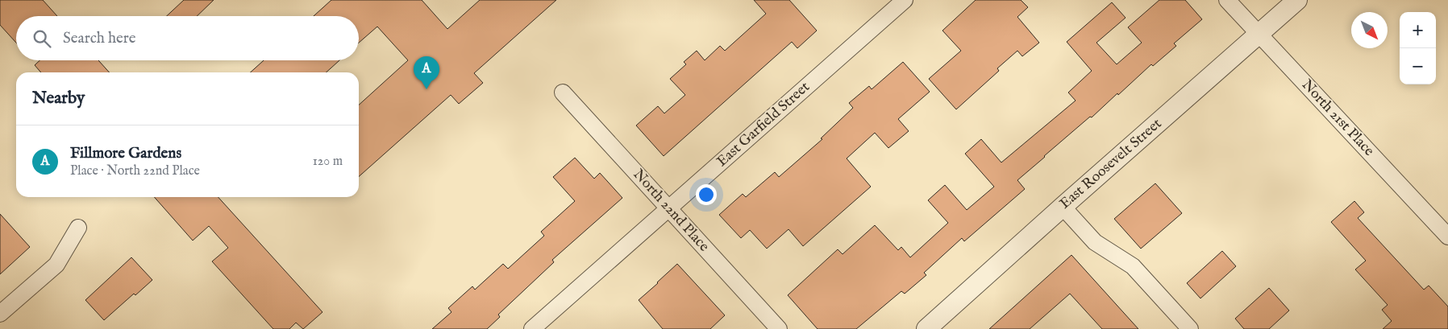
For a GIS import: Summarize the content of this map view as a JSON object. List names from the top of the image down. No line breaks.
{"streets":{"street":["North 21st Place","East Garfield Street","East Roosevelt Street","North 22nd Place"]},"crossings":[["North 21st Place","East Roosevelt Street"],["East Garfield Street","North 22nd Place"]],"north":"bottom right","page":{"map_buttons":["+","−"],"search":"Search here","pins":"A","heading":"Nearby","list":[{"mark":"A","name":"Fillmore Gardens","note":"Place · North 22nd Place","value":"120 m"}]}}
